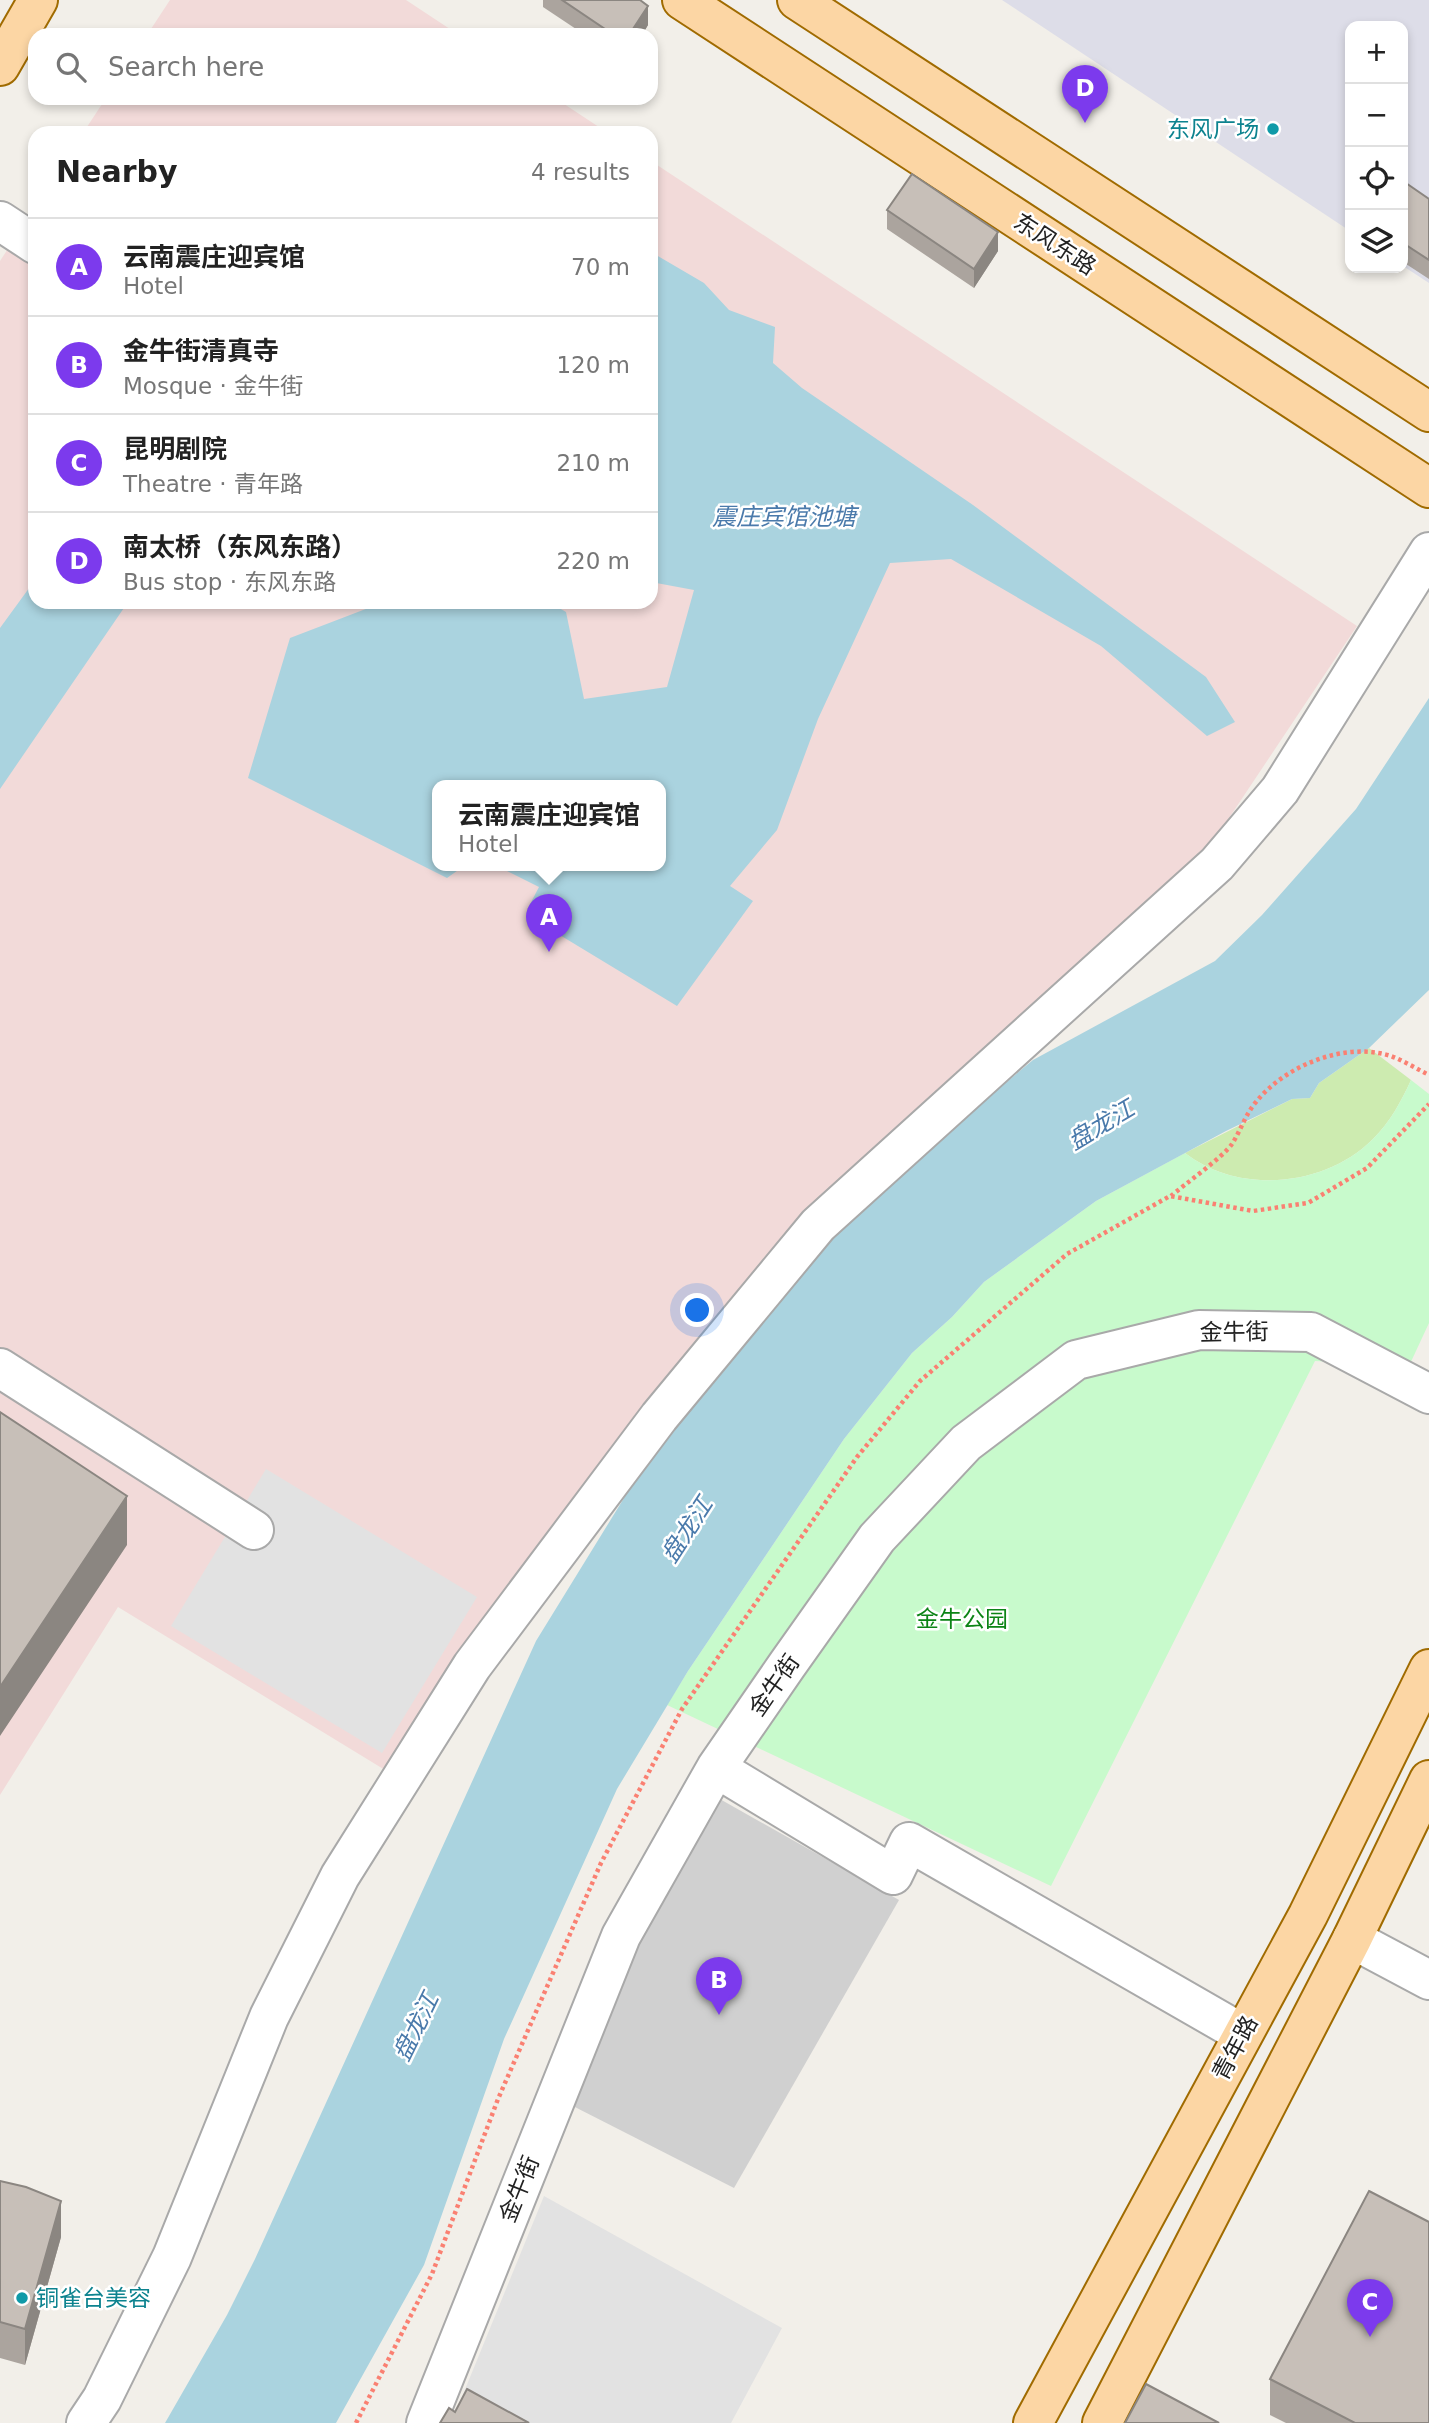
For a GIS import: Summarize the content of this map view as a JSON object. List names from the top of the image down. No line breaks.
{"streets":{"main road":["东风东路","青年路"],"street":["金牛街"]},"water":["震庄宾馆池塘","盘龙江"],"parks":["金牛公园"],"places":["东风广场","铜雀台美容"],"page":{"map_buttons":["+","−"],"search":"Search here","pins":["D","A","B","C"],"heading":["Nearby","4 results"],"list":[{"mark":"A","name":"云南震庄迎宾馆","note":"Hotel","value":"70 m"},{"mark":"B","name":"金牛街清真寺","note":"Mosque · 金牛街","value":"120 m"},{"mark":"C","name":"昆明剧院","note":"Theatre · 青年路","value":"210 m"},{"mark":"D","name":"南太桥（东风东路）","note":"Bus stop · 东风东路","value":"220 m"}],"popup":["云南震庄迎宾馆","Hotel"]}}
